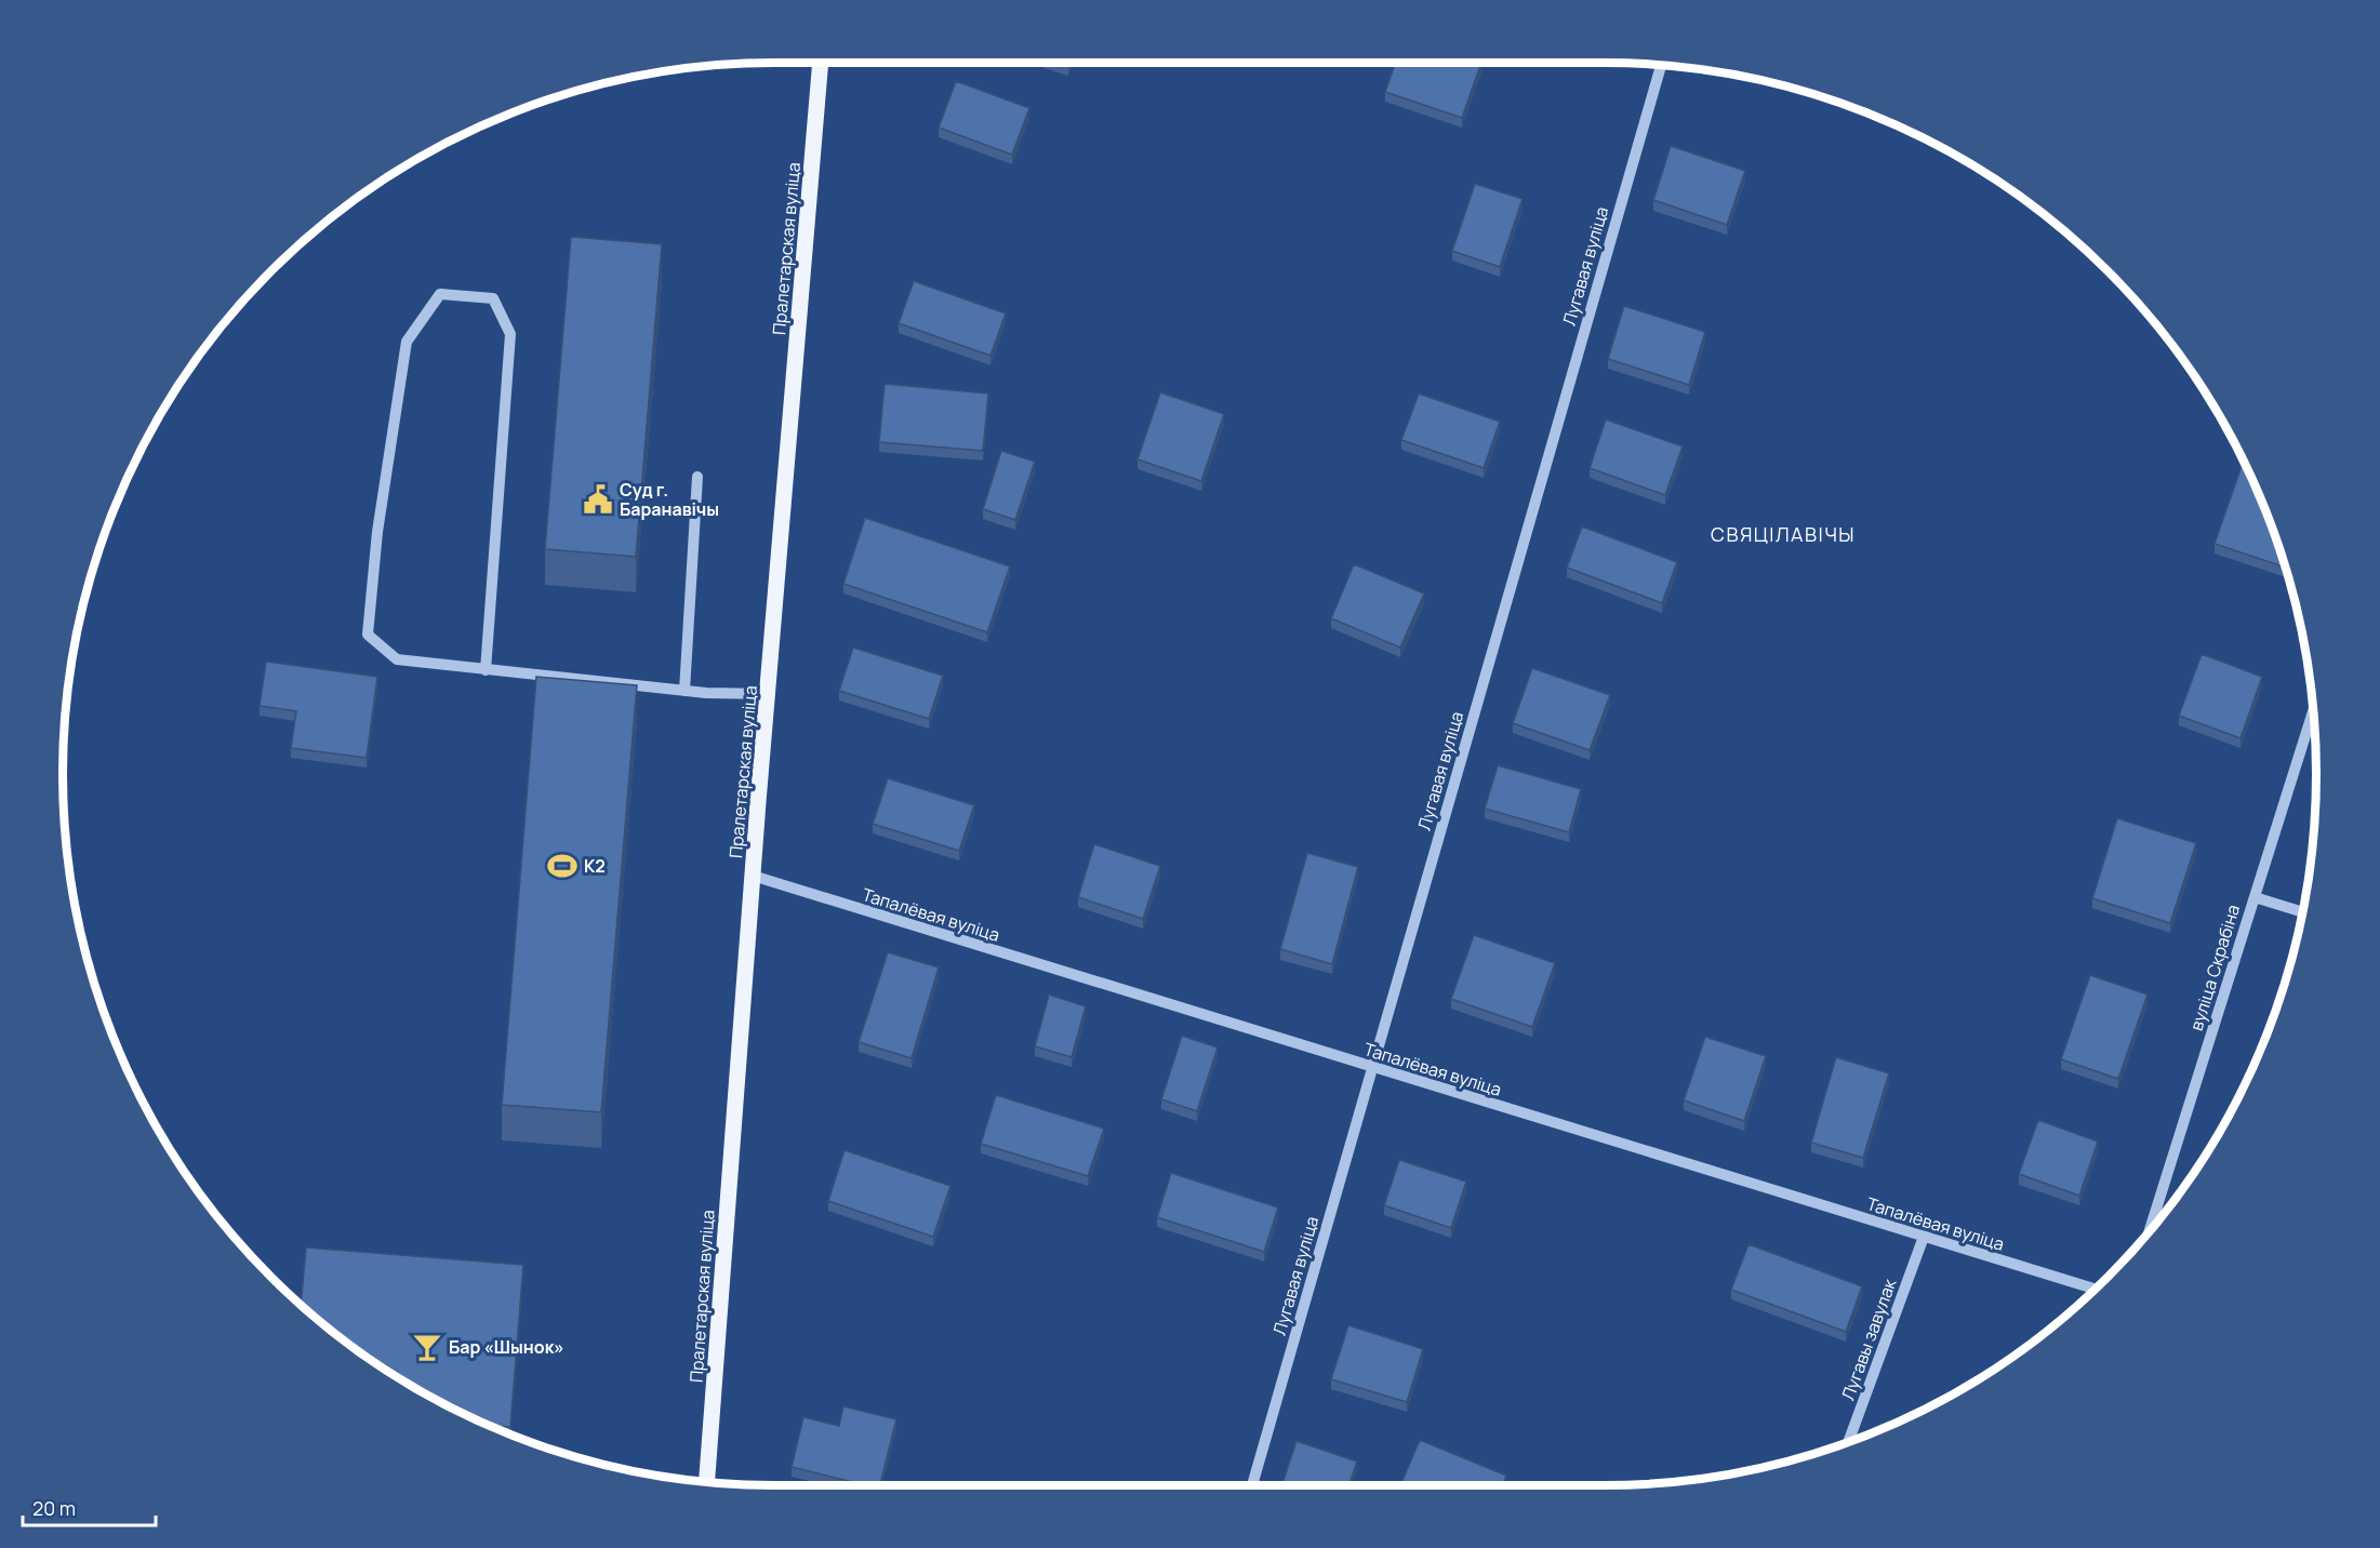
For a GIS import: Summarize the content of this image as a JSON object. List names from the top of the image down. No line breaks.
{"streets":{"main road":["Пралетарская вуліца"],"street":["Лугавая вуліца","Тапалёвая вуліца","вуліца Скрабіна","Лугавы завулак"]},"crossings":[["Пралетарская вуліца","Тапалёвая вуліца"],["Лугавая вуліца","Тапалёвая вуліца"],["Тапалёвая вуліца","Лугавы завулак"]],"districts":["СВЯЦІЛАВІЧЫ"],"places":{"public building":["Суд г. Баранавічы"],"sports":["К2"],"bar":["Бар «Шынок»"]},"scale_bar":"20 m"}
